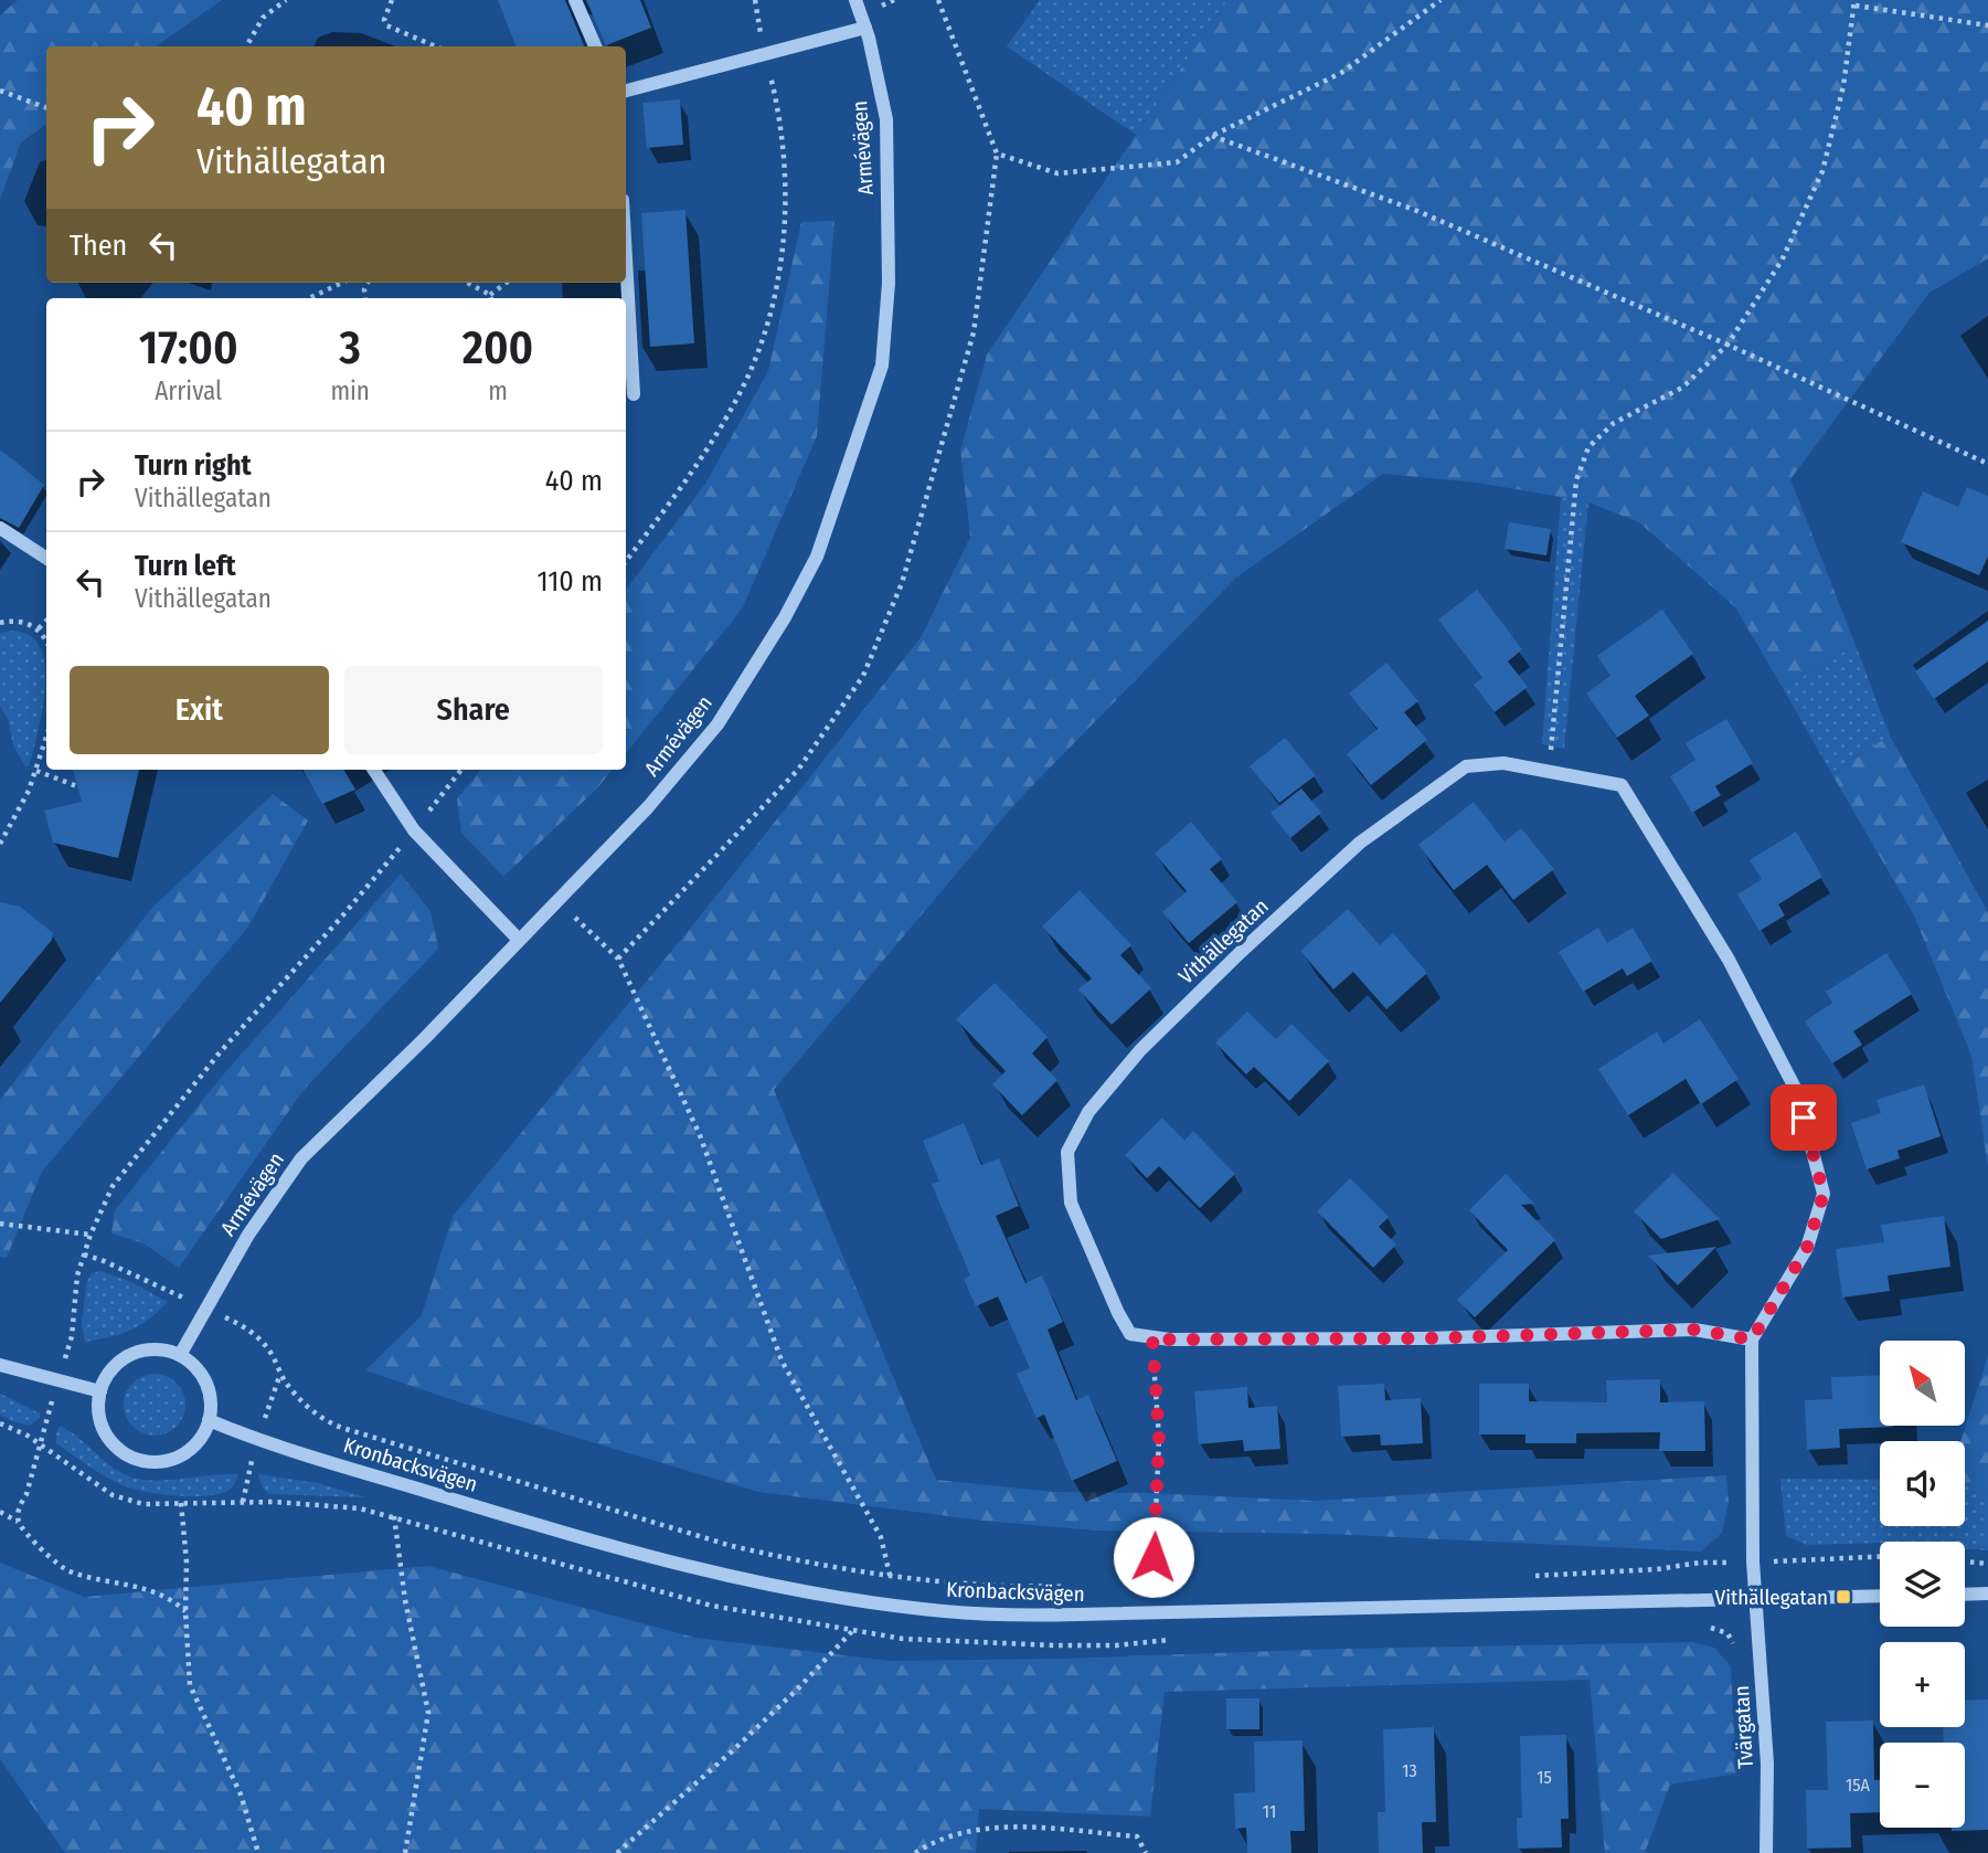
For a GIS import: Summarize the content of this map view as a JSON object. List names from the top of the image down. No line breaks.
{"streets":{"street":["Armévägen","Vithällegatan","Kronbacksvägen","Tvärgatan"]},"crossings":[["Armévägen","Kronbacksvägen"],["Kronbacksvägen","Tvärgatan"]],"places":{"transit":["Vithällegatan"]},"house_numbers":["13","15","15A","11"],"north":"top left","page":{"turn":["40 m","Vithällegatan"],"then":"Then","eta":["17:00","Arrival","3","min","200","m"],"list":[{"name":"Turn right","note":"Vithällegatan","value":"40 m"},{"name":"Turn left","note":"Vithällegatan","value":"110 m"}],"buttons":["Exit","Share"],"map_buttons":["+","−"]}}
